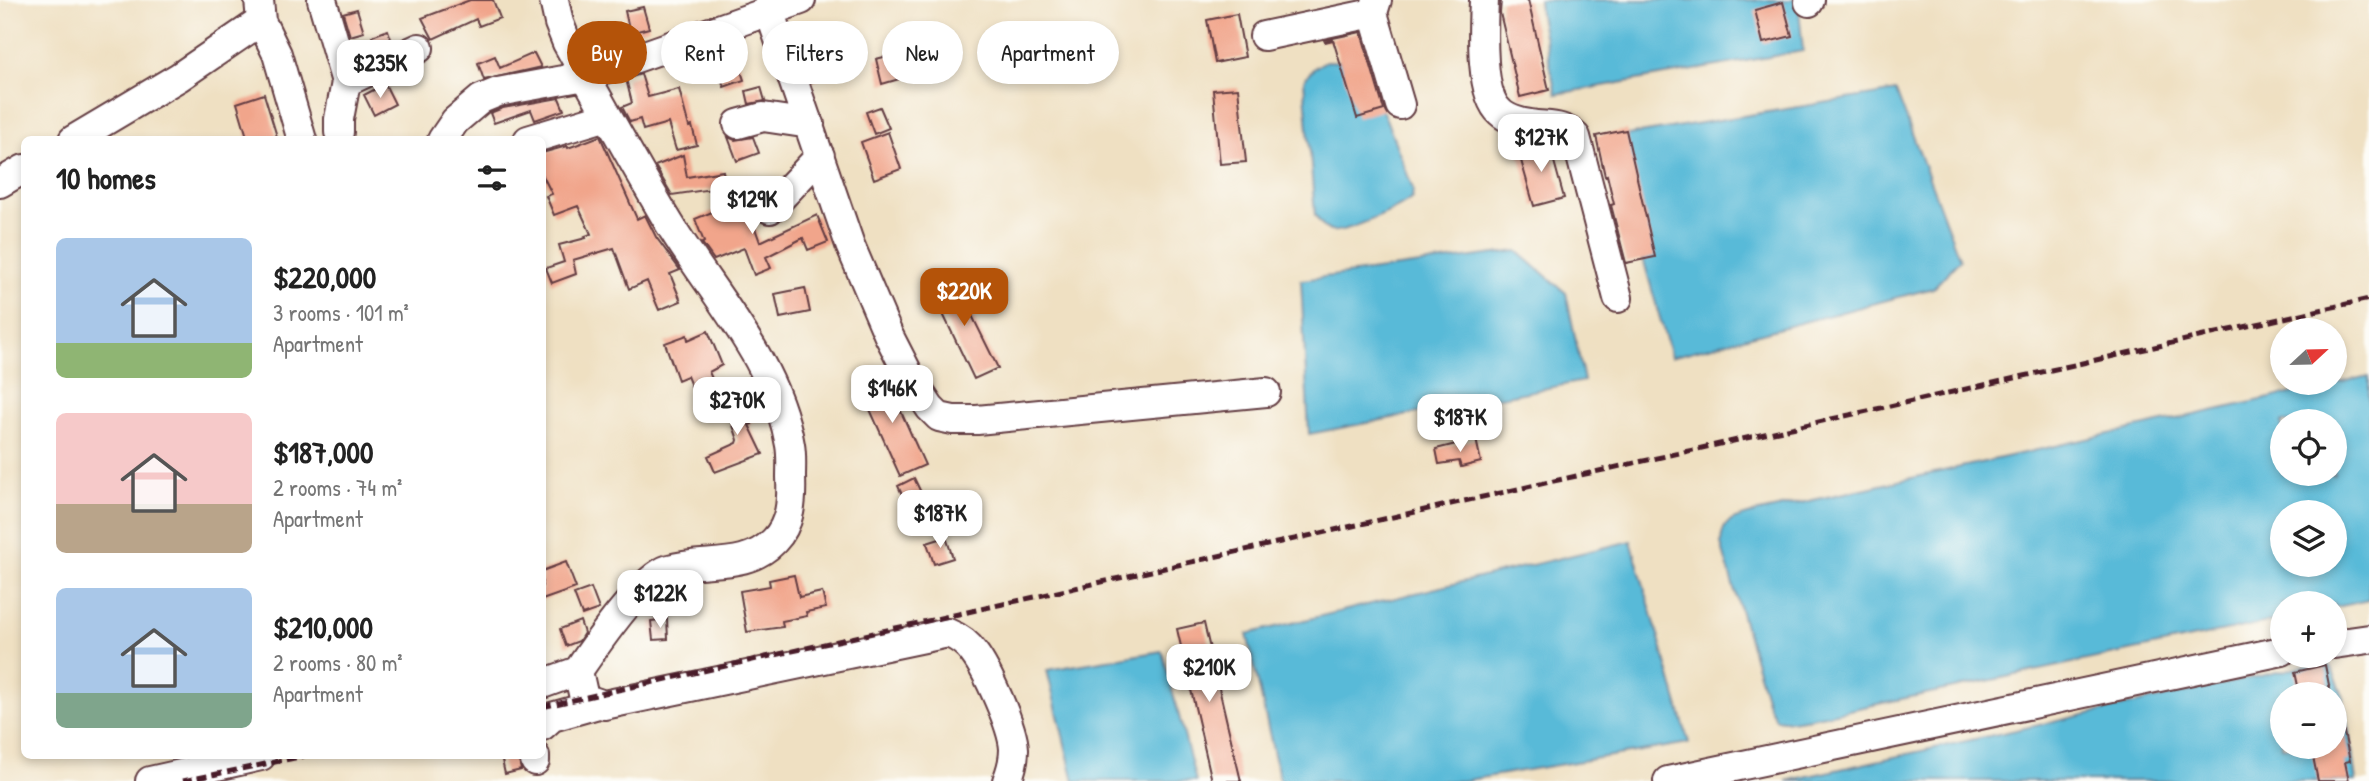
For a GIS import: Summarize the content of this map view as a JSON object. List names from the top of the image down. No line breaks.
{"north":"right","page":{"chip":["Buy","Rent","Filters","New","Apartment"],"price":["$235K","$127K","$129K","$220K","$146K","$270K","$187K","$187K","$122K","$210K"],"heading":"10 homes","list":[{"name":"$220,000","note":"3 rooms · 101 m² · Apartment"},{"name":"$187,000","note":"2 rooms · 74 m² · Apartment"},{"name":"$210,000","note":"2 rooms · 80 m² · Apartment"}],"map_buttons":["+","−"]}}
